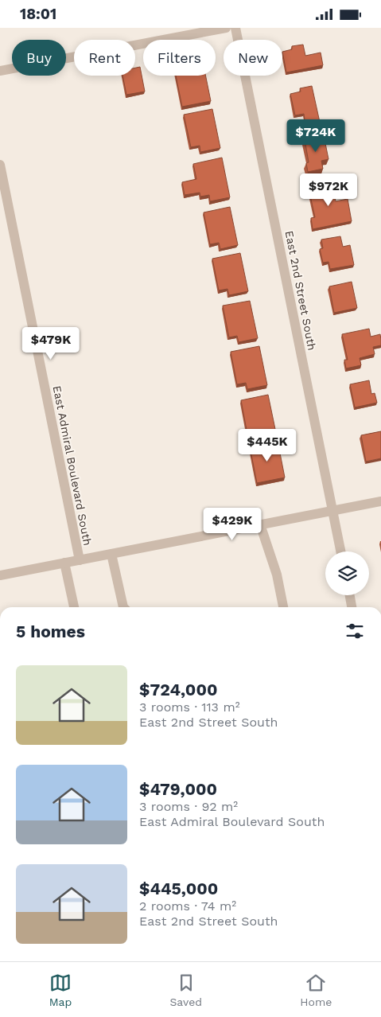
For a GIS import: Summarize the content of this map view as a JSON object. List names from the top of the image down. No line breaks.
{"streets":{"street":["East 2nd Street South","East Admiral Boulevard South"]},"page":{"status":"18:01","chip":["Buy","Rent","Filters","New"],"price":["$724K","$972K","$479K","$445K","$429K"],"heading":"5 homes","list":[{"name":"$724,000","note":"3 rooms · 113 m² · East 2nd Street South"},{"name":"$479,000","note":"3 rooms · 92 m² · East Admiral Boulevard South"},{"name":"$445,000","note":"2 rooms · 74 m² · East 2nd Street South"}],"tabs":["Map","Saved","Home"]}}
